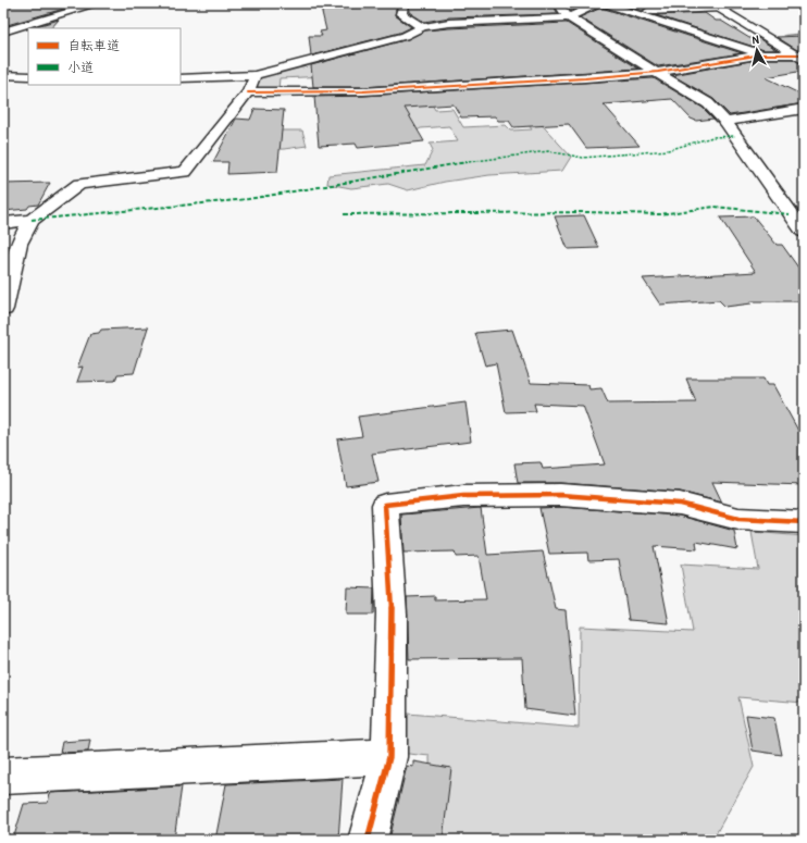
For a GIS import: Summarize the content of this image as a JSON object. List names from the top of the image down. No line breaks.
{"legend":["自転車道","小道"],"north":"top"}
